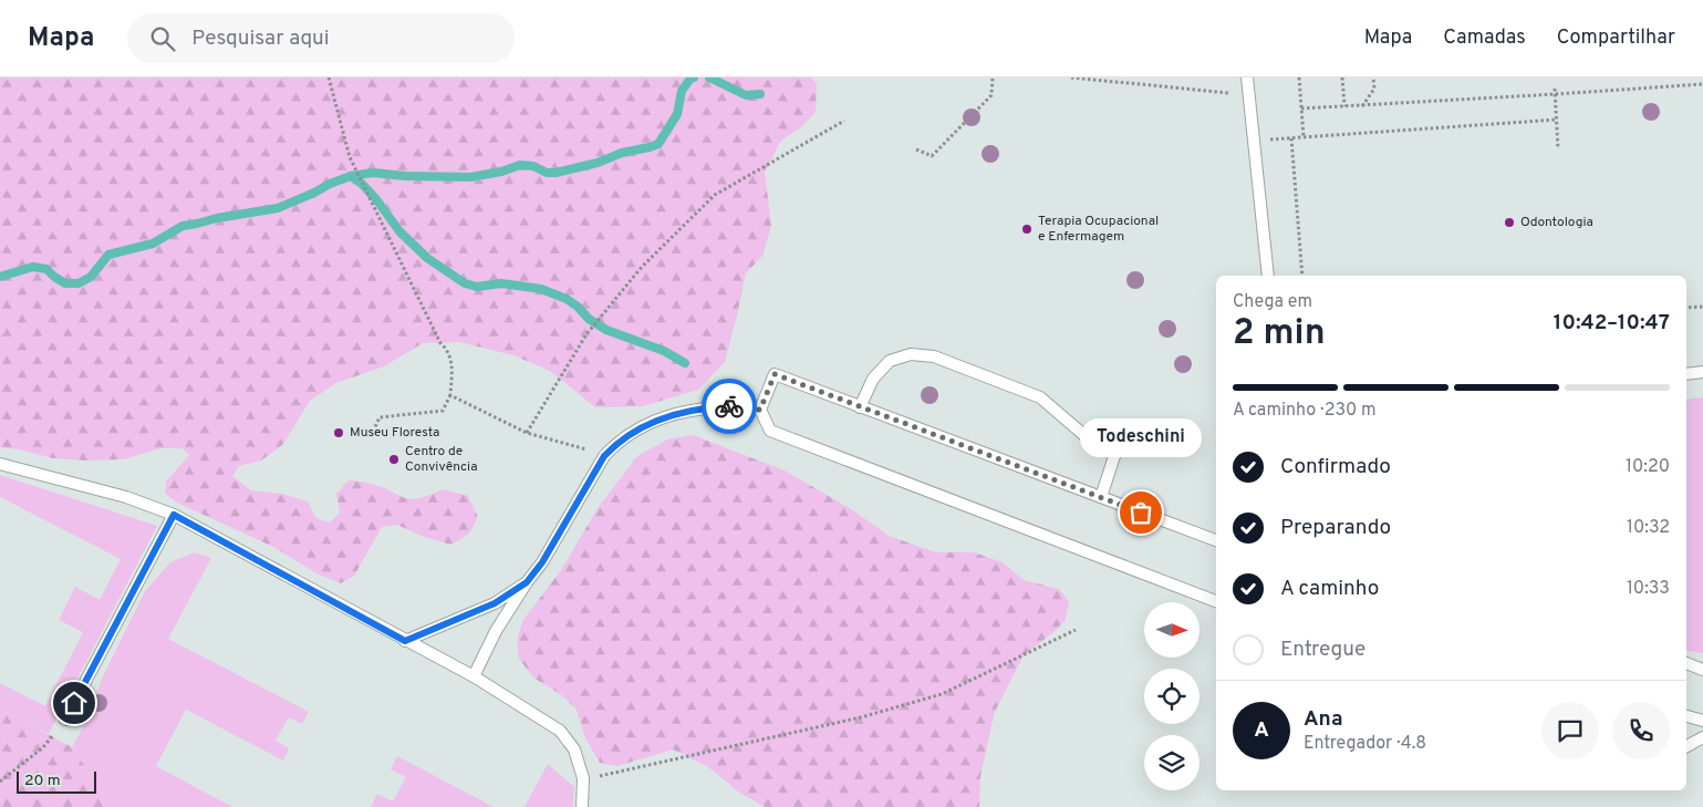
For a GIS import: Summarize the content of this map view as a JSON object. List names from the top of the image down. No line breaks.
{"places":["Odontologia","Terapia Ocupacional e Enfermagem","Museu Floresta","Centro de Convivência","Todeschini"],"scale_bar":"20 m","north":"right","page":{"header":"Mapa","search":"Pesquisar aqui","nav":["Mapa","Camadas","Compartilhar"],"heading":["2 min","Chega em","10:42–10:47"],"panel":["Ana","Entregador · 4.8"],"bar":"A caminho · 230 m","bubble":"Todeschini","list":[["Confirmado","10:20"],["Preparando","10:32"],["A caminho","10:33"],"Entregue"],"round":"A","scale":"20 m"}}
